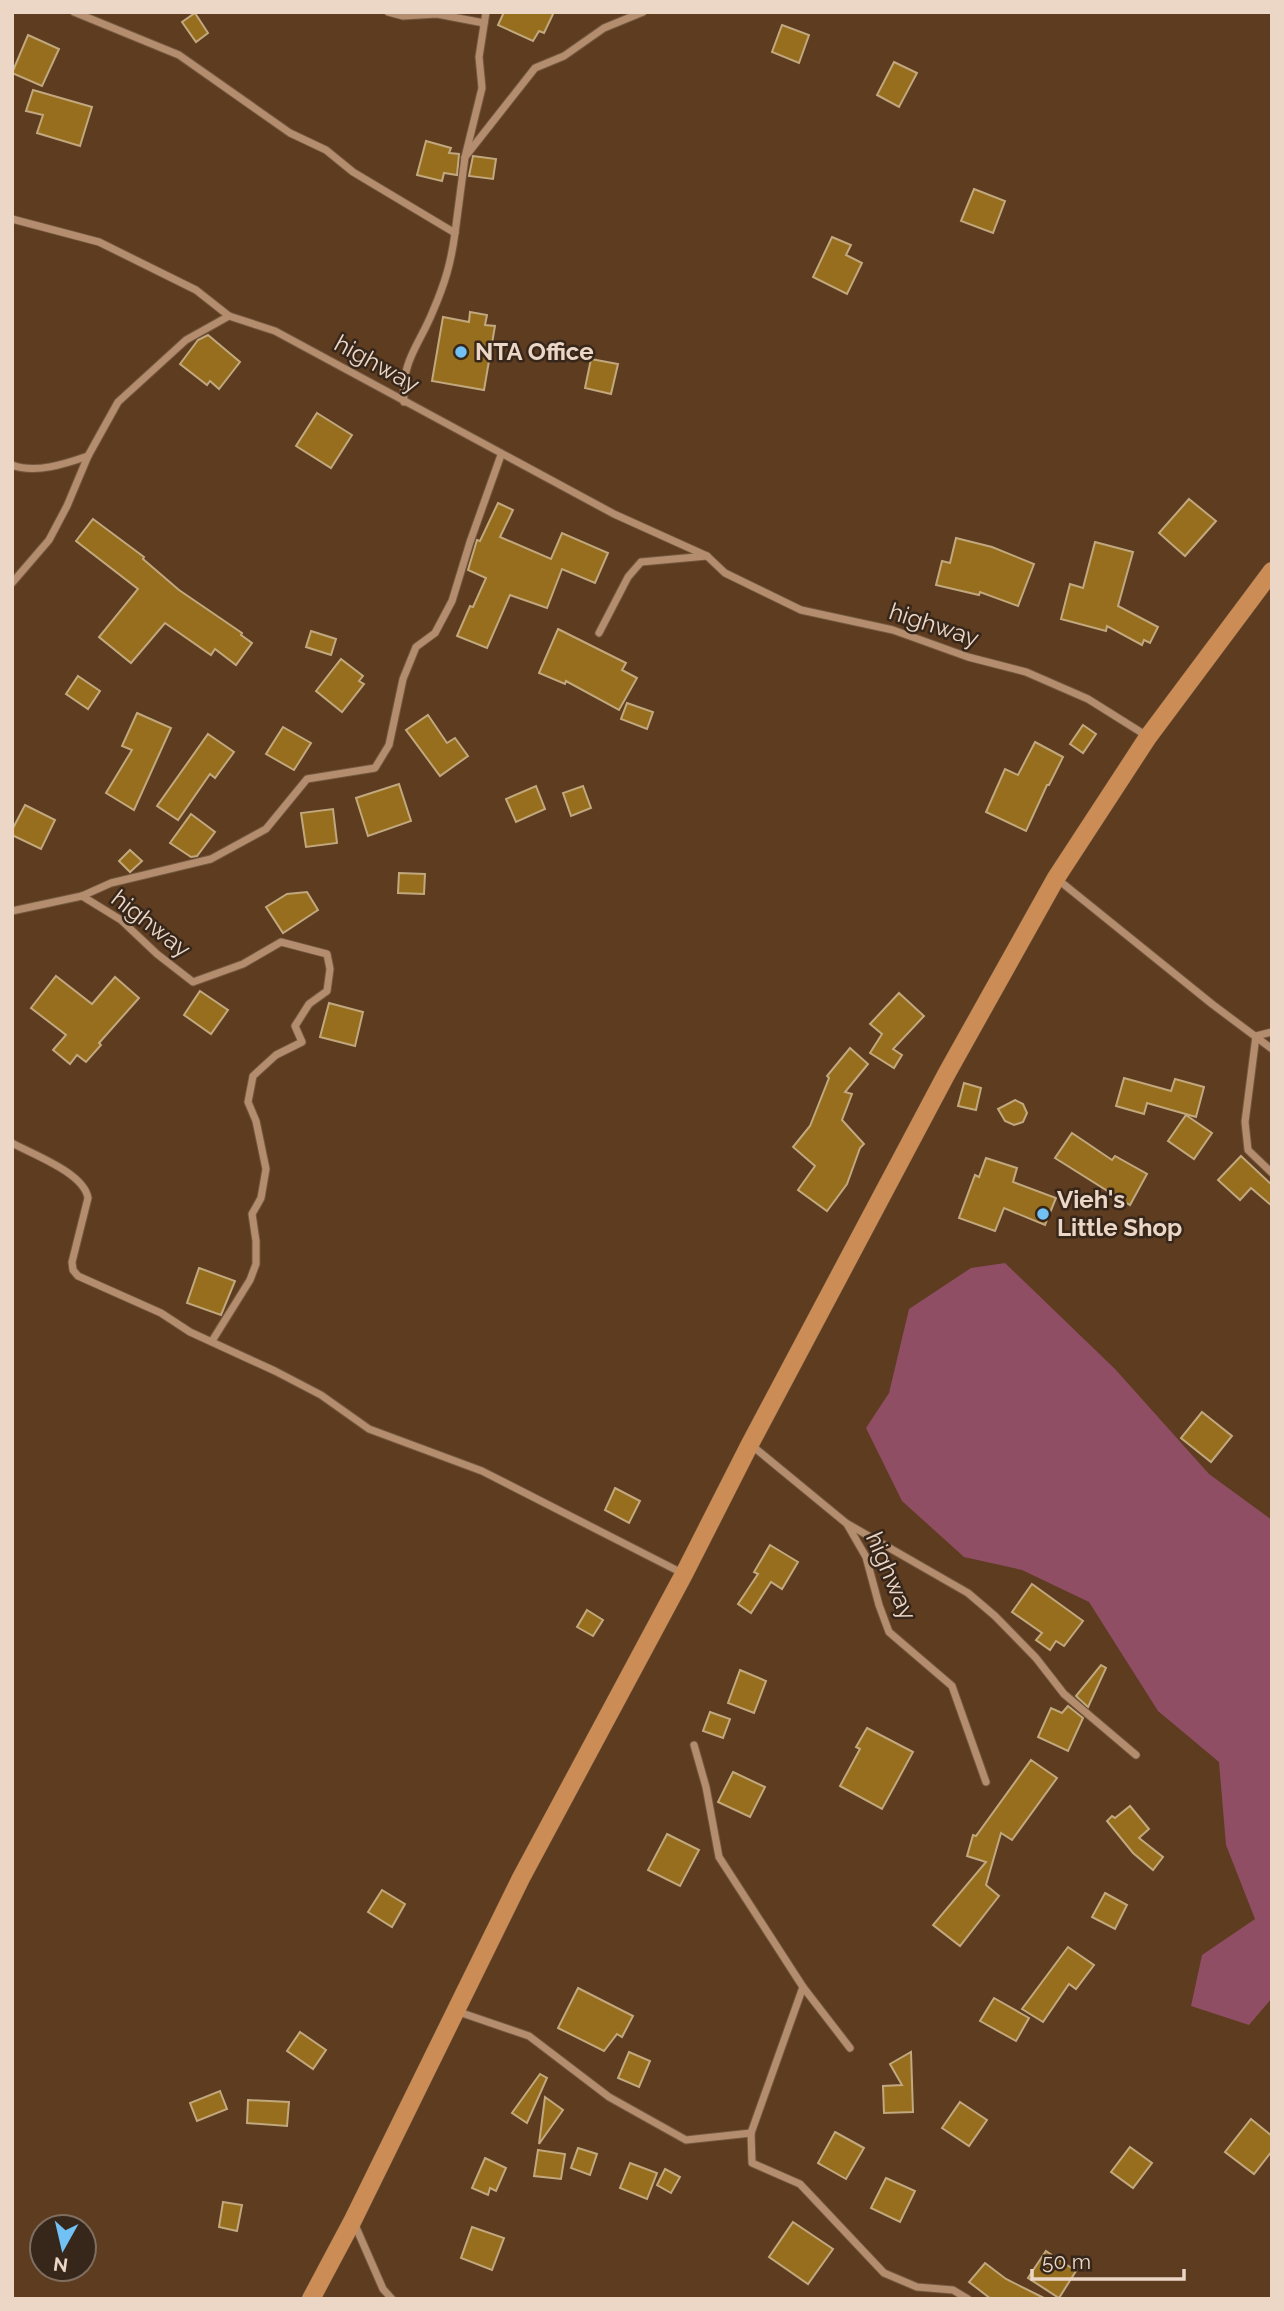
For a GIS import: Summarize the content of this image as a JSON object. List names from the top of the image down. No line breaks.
{"streets":{"street":["highway"]},"places":["NTA Office","Vieh's Little Shop"],"scale_bar":"50 m","north":"bottom"}
